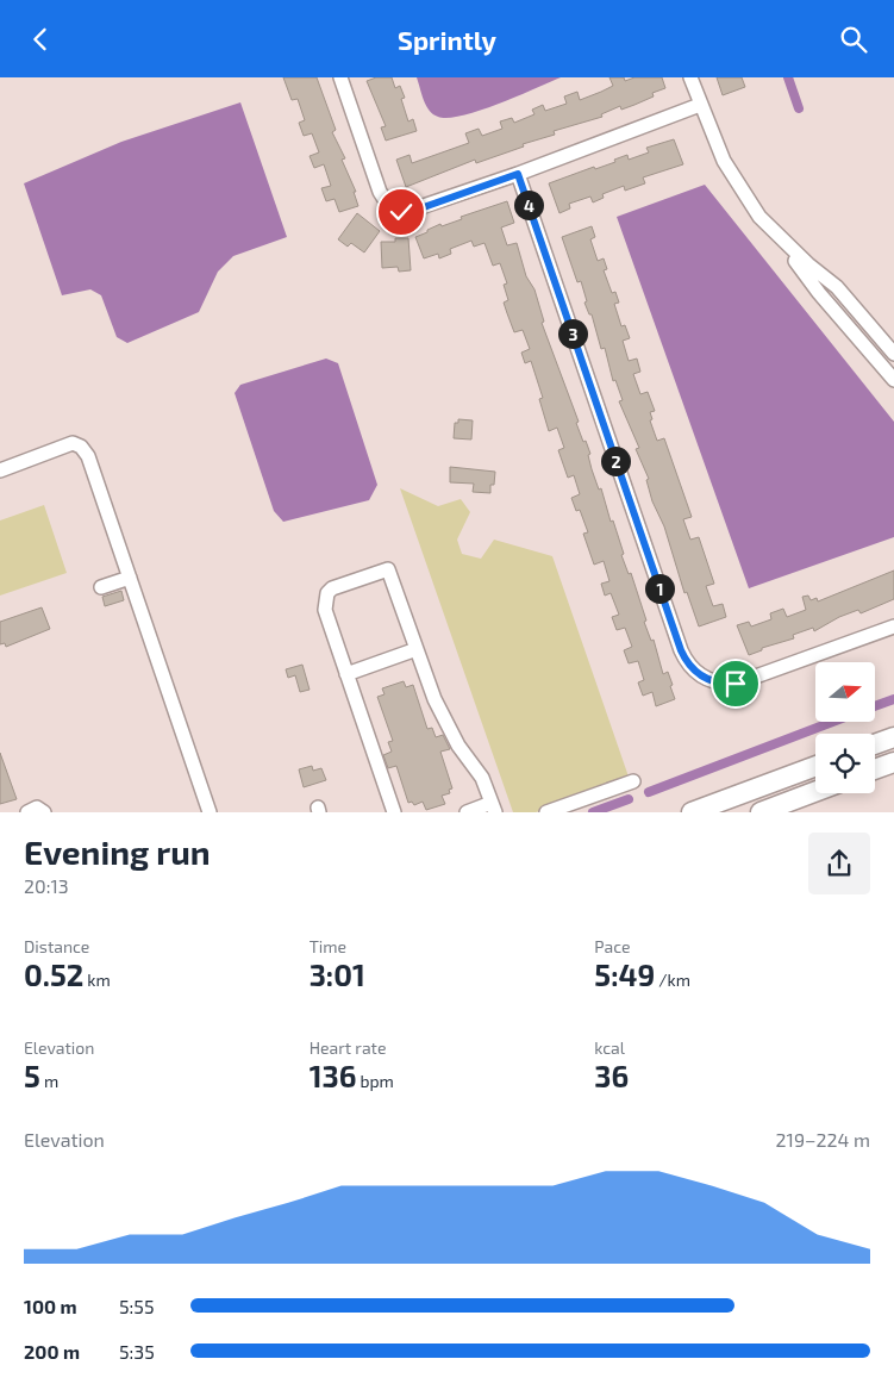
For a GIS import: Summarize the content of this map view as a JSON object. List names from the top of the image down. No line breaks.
{"north":"right","page":{"header":"Sprintly","pins":["4","3","2","1"],"heading":["Evening run","20:13"],"stats":[["Distance","0.52 km"],["Time","3:01"],["Pace","5:49 /km"],["Elevation","5 m"],["Heart rate","136 bpm"],["kcal","36"]],"chart":["Elevation","219–224 m"],"list":[{"name":"100 m","note":"5:55"},{"name":"200 m","note":"5:35"}]}}
